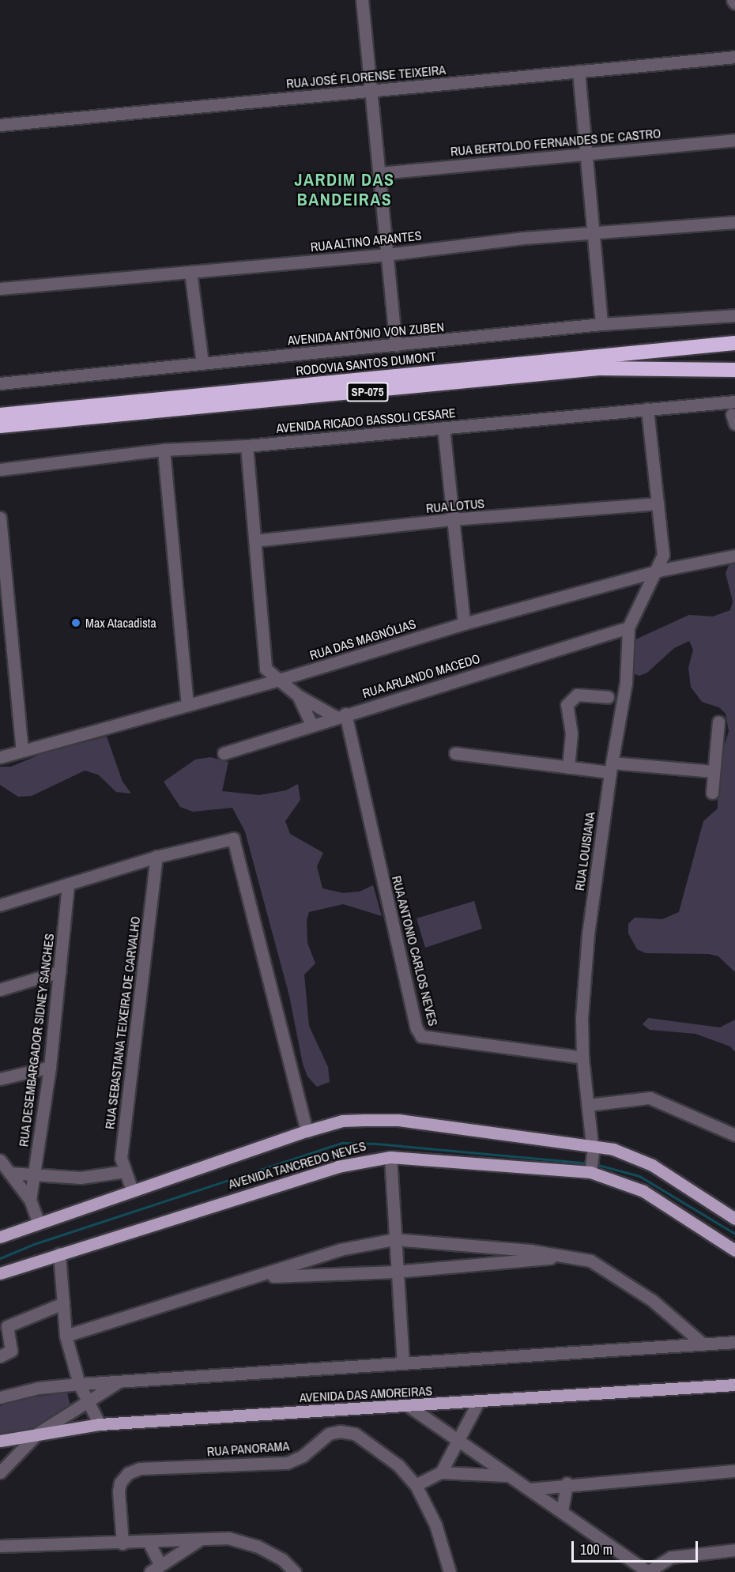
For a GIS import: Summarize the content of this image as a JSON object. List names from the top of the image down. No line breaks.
{"streets":{"highway":["RODOVIA SANTOS DUMONT","SP-075"],"main road":["AVENIDA TANCREDO NEVES","AVENIDA DAS AMOREIRAS"],"street":["RUA JOSÉ FLORENSE TEIXEIRA","RUA BERTOLDO FERNANDES DE CASTRO","RUA ALTINO ARANTES","AVENIDA ANTÔNIO VON ZUBEN","AVENIDA RICADO BASSOLI CESARE","RUA LOTUS","RUA DAS MAGNÓLIAS","RUA ARLANDO MACEDO","RUA LOUISIANA","RUA ANTONIO CARLOS NEVES","RUA SEBASTIANA TEIXEIRA DE CARVALHO","RUA DESEMBARGADOR SIDNEY SANCHES","RUA PANORAMA"]},"crossings":[["RUA DAS MAGNÓLIAS","RUA LOUISIANA"],["RUA ARLANDO MACEDO","RUA LOUISIANA"],["RUA ARLANDO MACEDO","RUA ANTONIO CARLOS NEVES"],["RUA LOUISIANA","RUA ANTONIO CARLOS NEVES"],["RUA LOUISIANA","AVENIDA TANCREDO NEVES"]],"districts":["JARDIM DAS BANDEIRAS"],"places":["Max Atacadista"],"scale_bar":"100 m"}
